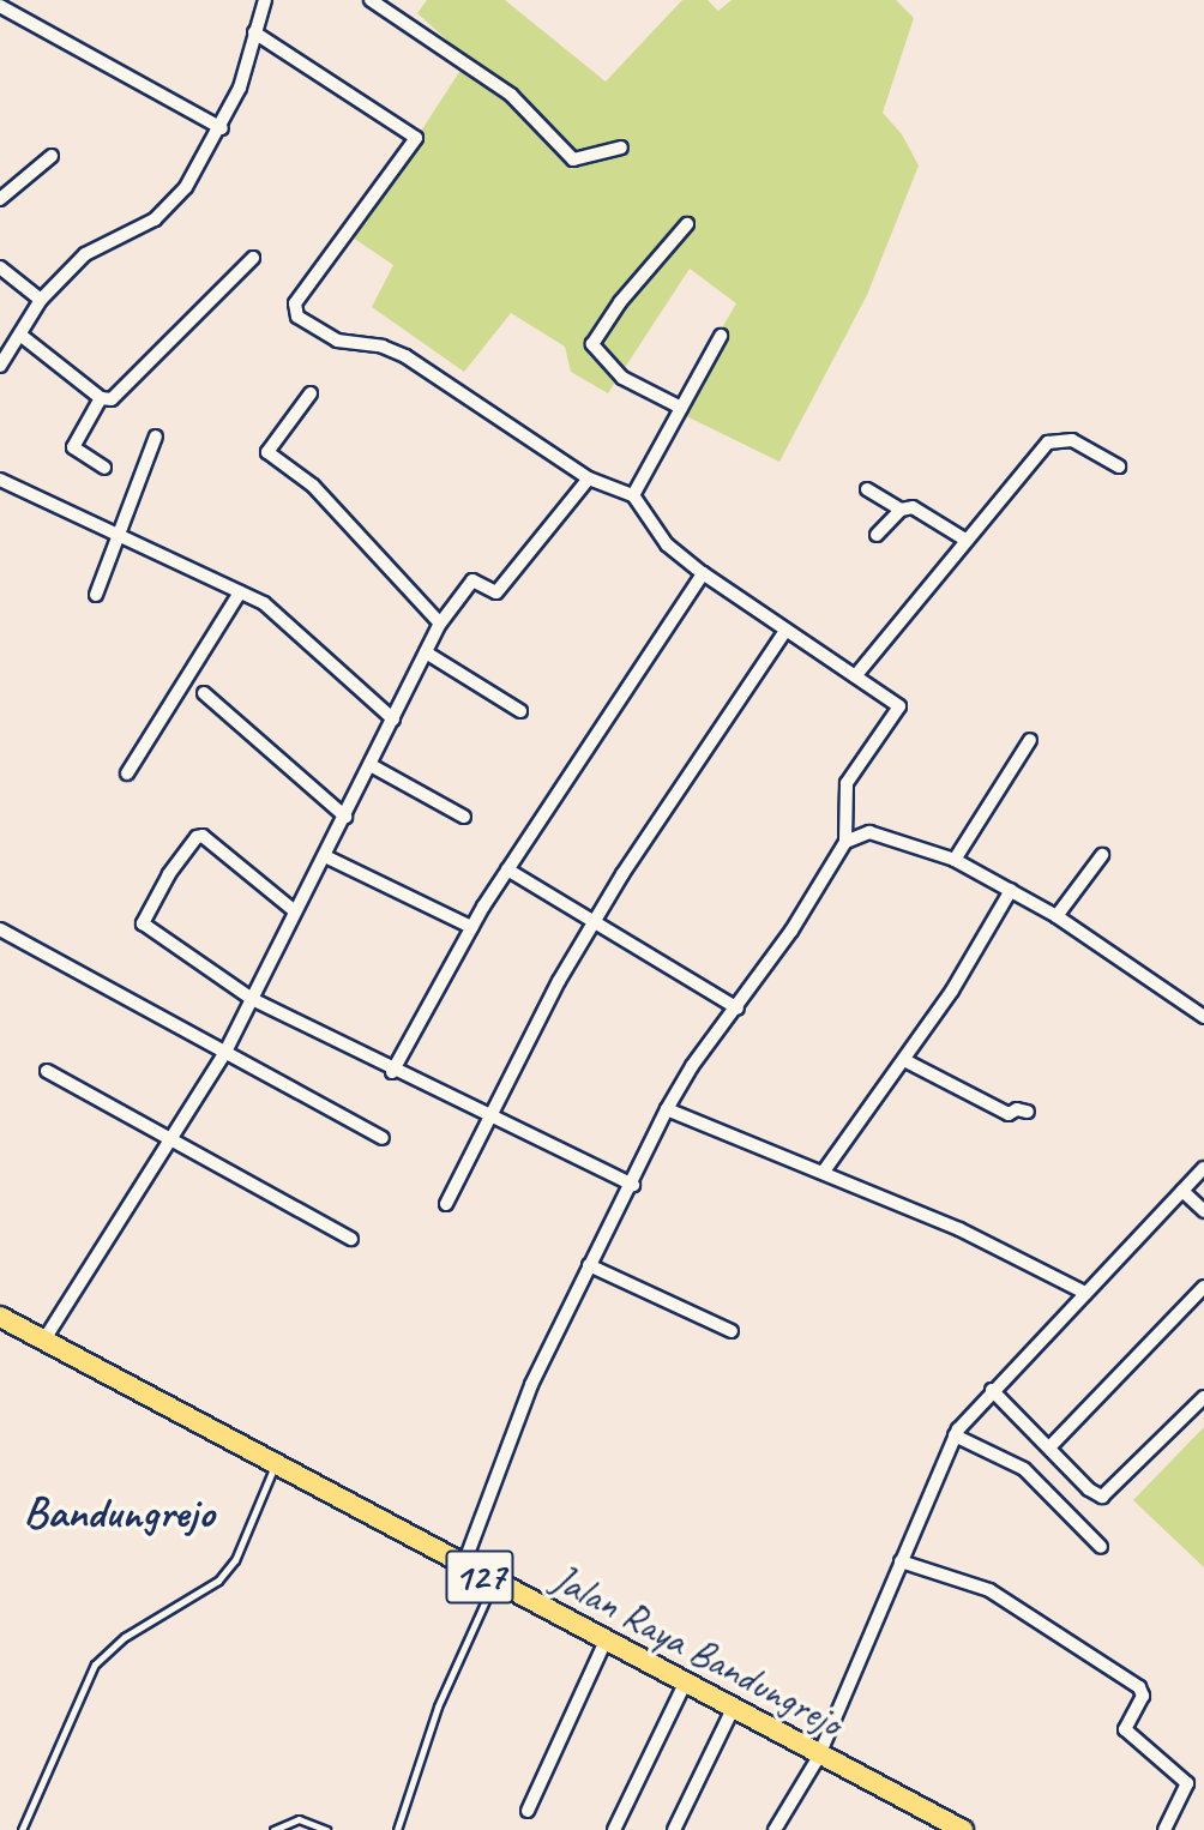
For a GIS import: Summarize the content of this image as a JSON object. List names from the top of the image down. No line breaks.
{"streets":{"main road":["127","Jalan Raya Bandungrejo"]},"districts":["Bandungrejo"]}
